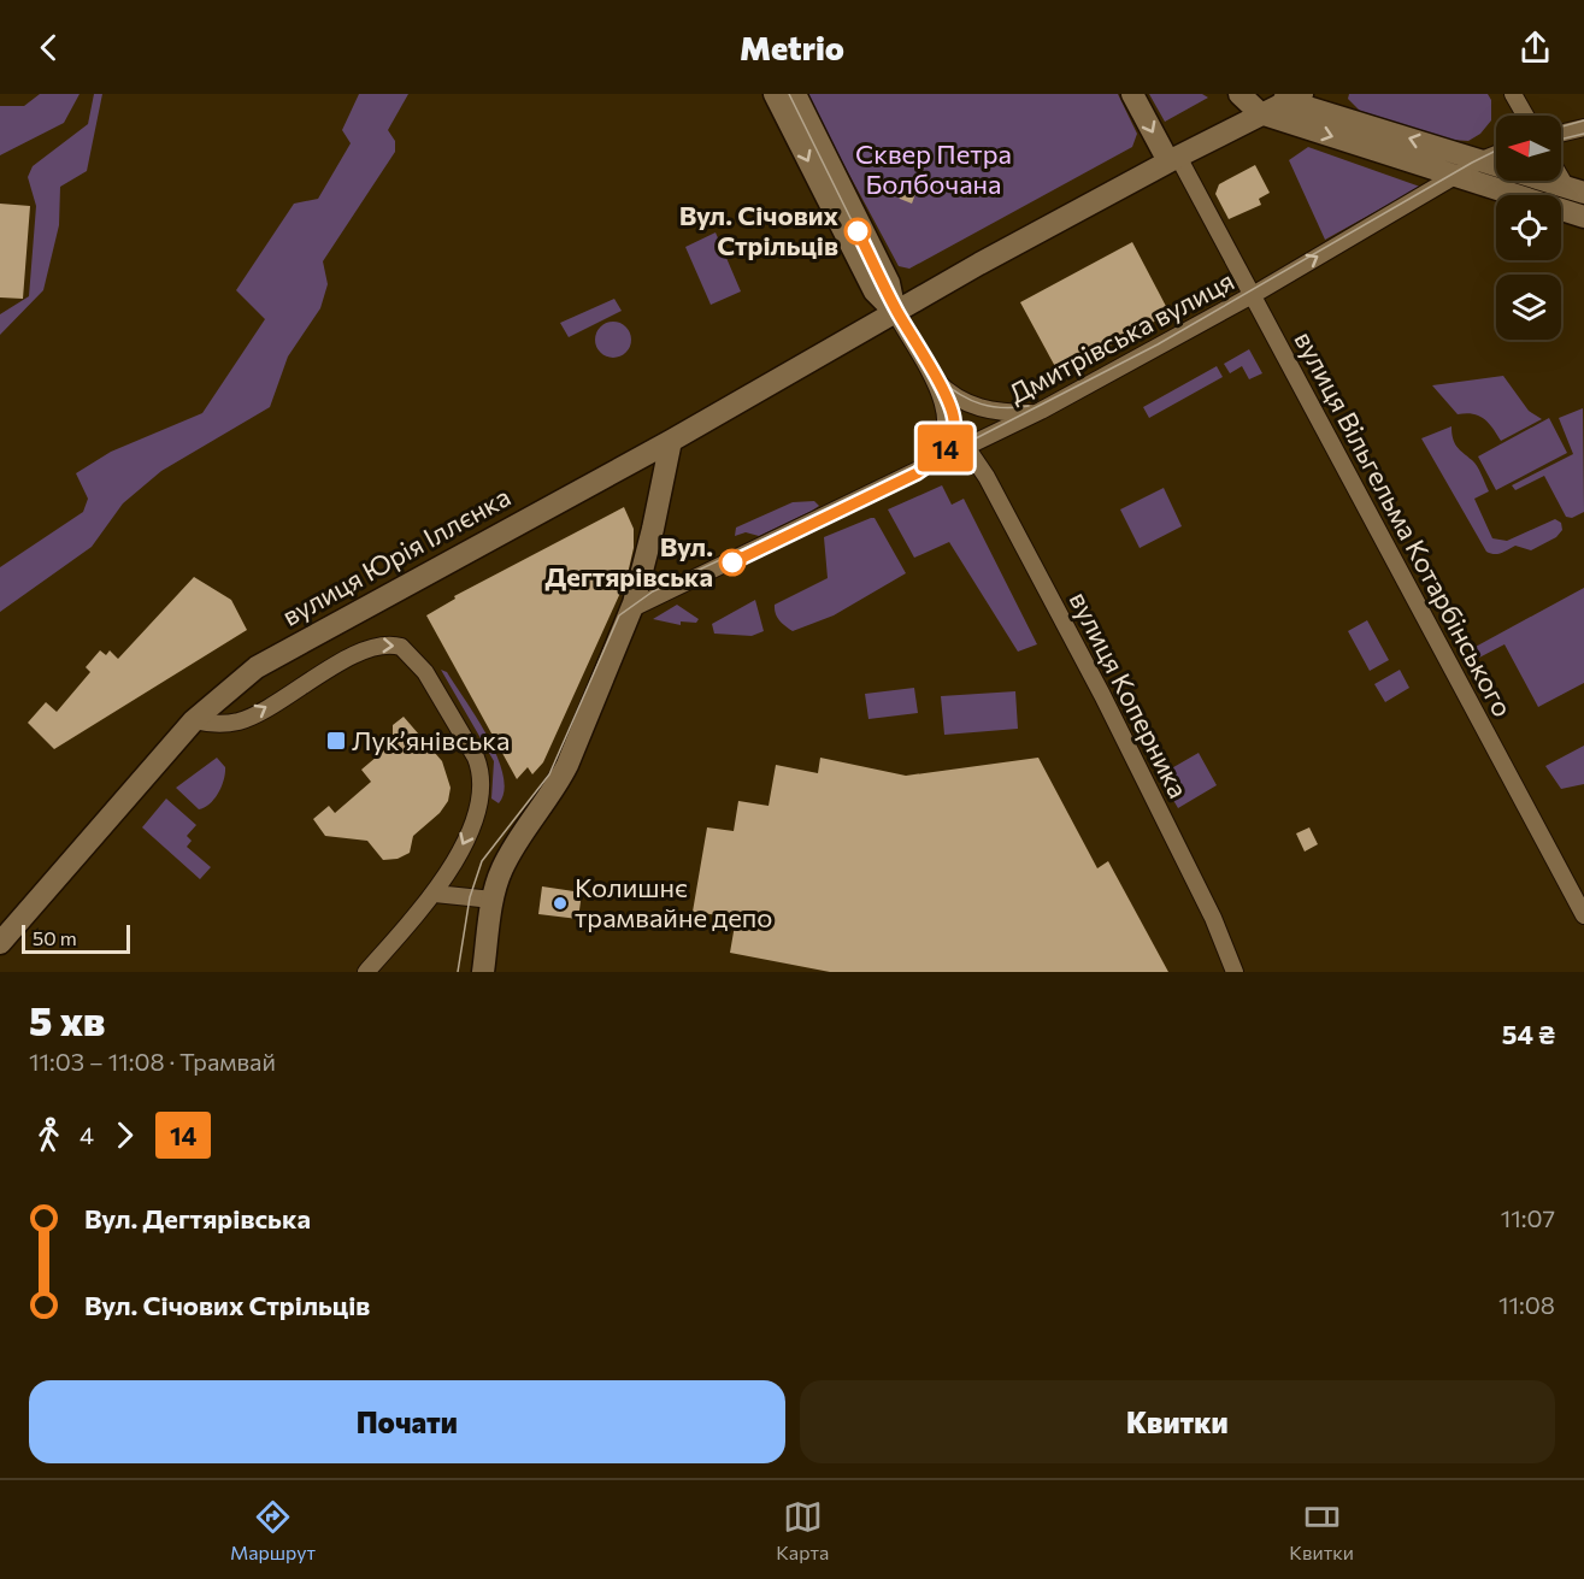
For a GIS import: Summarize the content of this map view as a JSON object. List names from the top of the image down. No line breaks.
{"streets":{"main road":["вулиця Юрія Іллєнка"],"street":["Дмитрівська вулиця","вулиця Вільгельма Котарбінського","вулиця Коперника"]},"crossings":[["Дмитрівська вулиця","вулиця Вільгельма Котарбінського"],["Дмитрівська вулиця","вулиця Коперника"],["вулиця Вільгельма Котарбінського","вулиця Юрія Іллєнка"]],"parks":["Сквер Петра Болбочана"],"places":{"other":["Вул. Січових Стрільців","Вул. Дегтярівська","Колишнє трамвайне депо"],"transit":["Лукʼянівська"]},"lines":["tram line 14"],"scale_bar":"50 m","north":"left","page":{"header":"Metrio","on_map":"14","scale":"50 m","heading":["5 хв","11:03 – 11:08 · Трамвай","54 ₴"],"legs":["4","14"],"list":[{"name":"Вул. Дегтярівська","value":"11:07"},{"name":"Вул. Січових Стрільців","value":"11:08"}],"buttons":["Почати","Квитки"],"tabs":["Маршрут","Карта","Квитки"]}}
